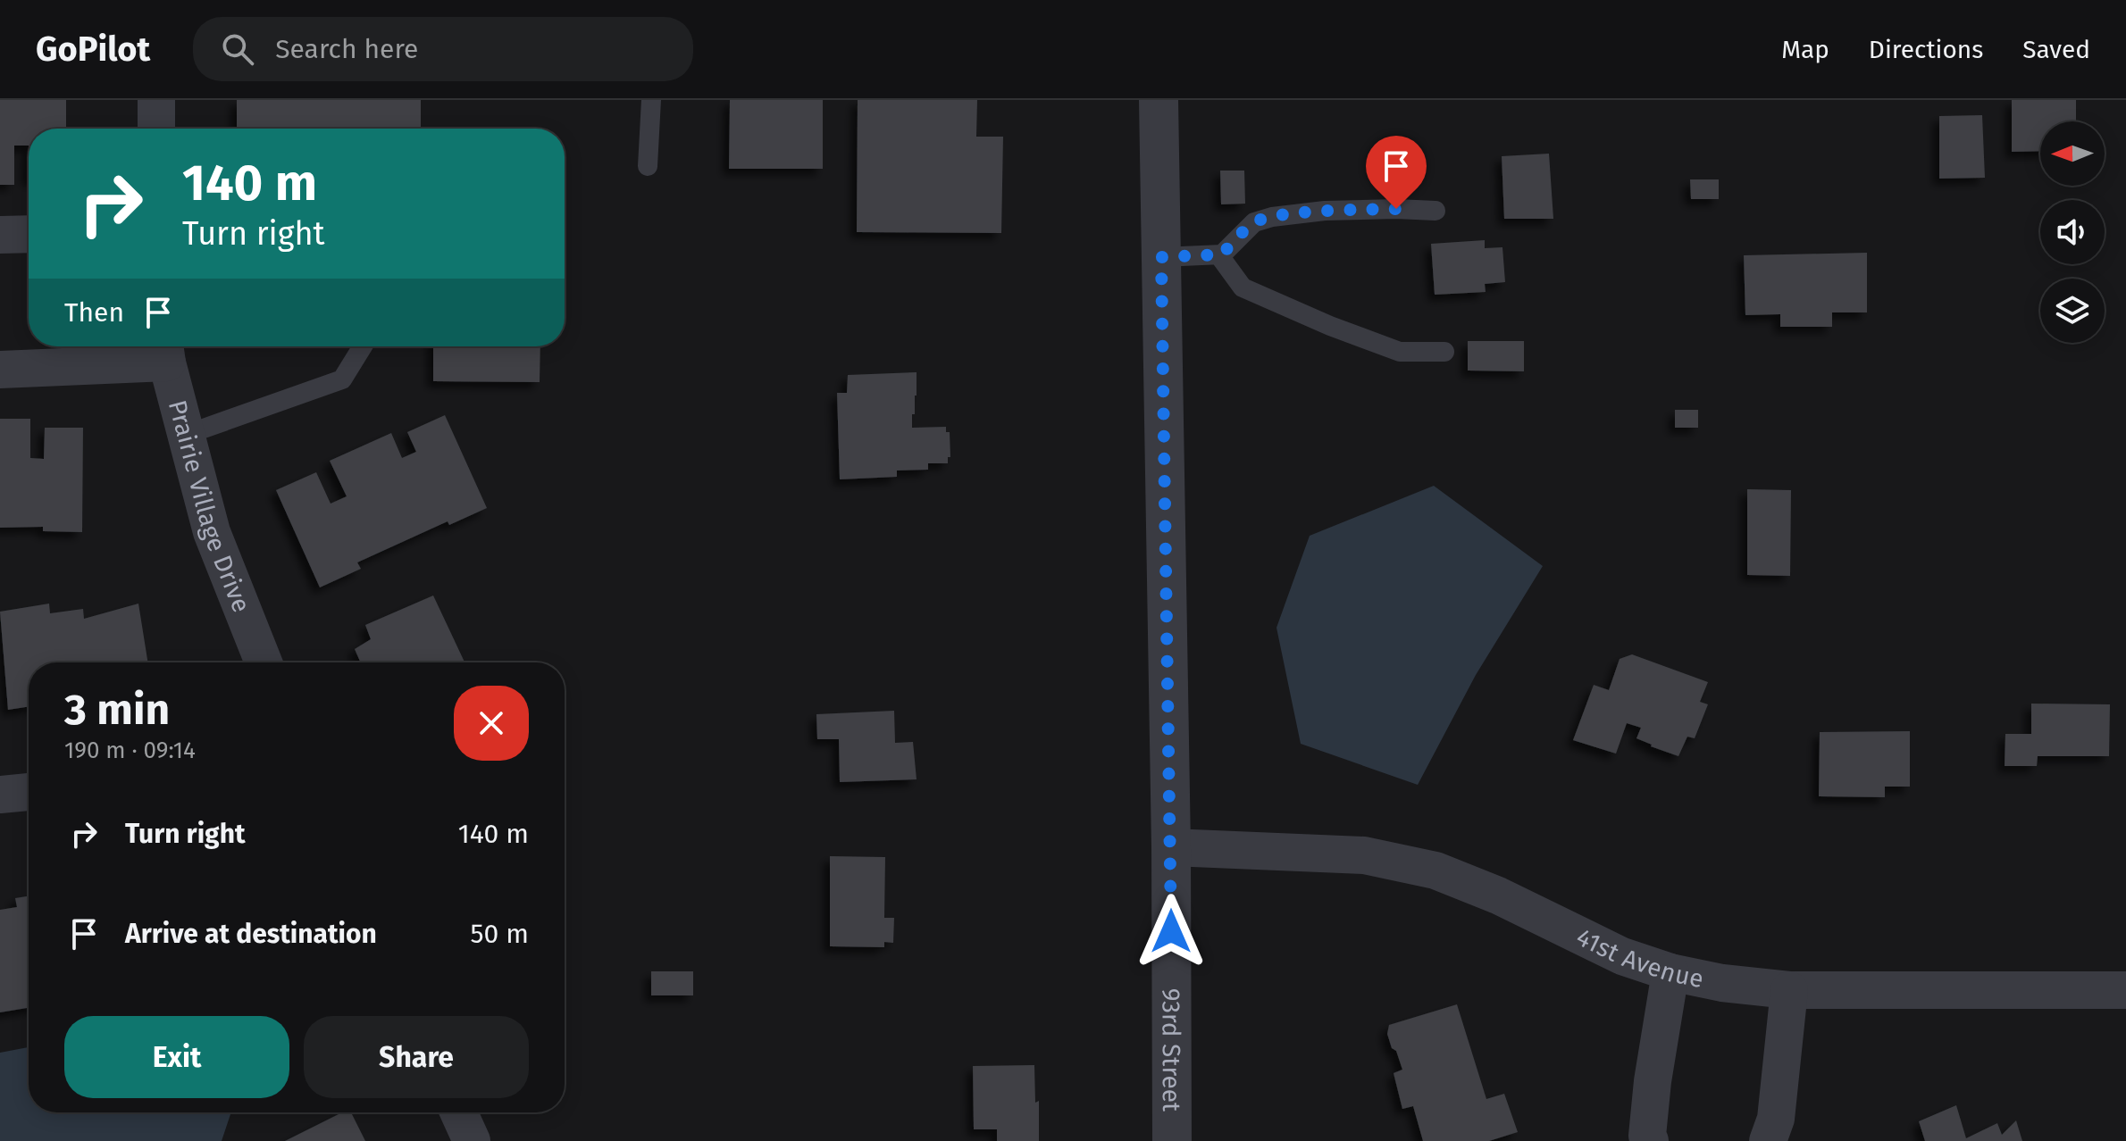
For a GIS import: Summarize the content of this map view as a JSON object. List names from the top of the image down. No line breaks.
{"streets":{"street":["Prairie Village Drive","41st Avenue","93rd Street"]},"crossings":[["41st Avenue","93rd Street"]],"north":"left","page":{"header":"GoPilot","search":"Search here","nav":["Map","Directions","Saved"],"turn":["140 m","Turn right"],"then":"Then","heading":["3 min","190 m · 09:14"],"list":[{"name":"Turn right","value":"140 m"},{"name":"Arrive at destination","value":"50 m"}],"buttons":["Exit","Share"]}}
